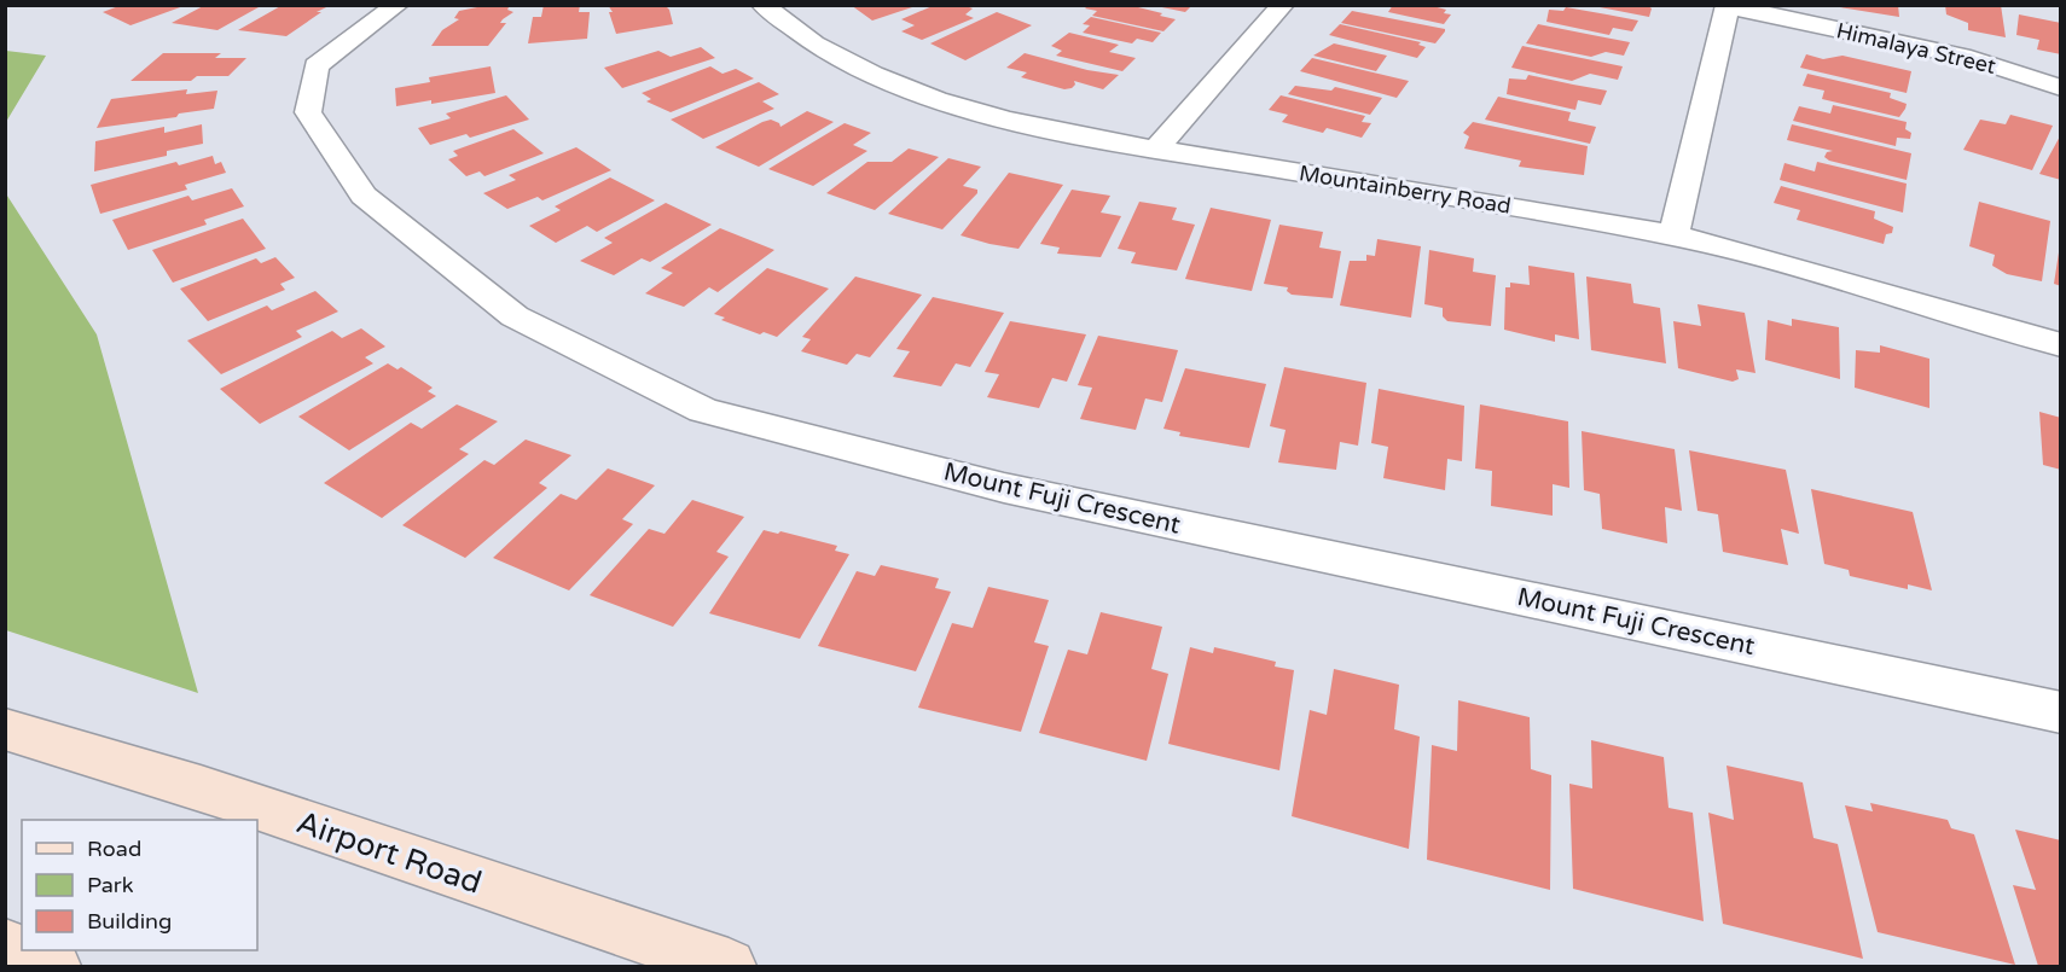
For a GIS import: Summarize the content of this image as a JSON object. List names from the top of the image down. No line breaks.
{"streets":{"main road":["Airport Road"],"street":["Himalaya Street","Mountainberry Road","Mount Fuji Crescent"]},"legend":["Road","Park","Building"]}
